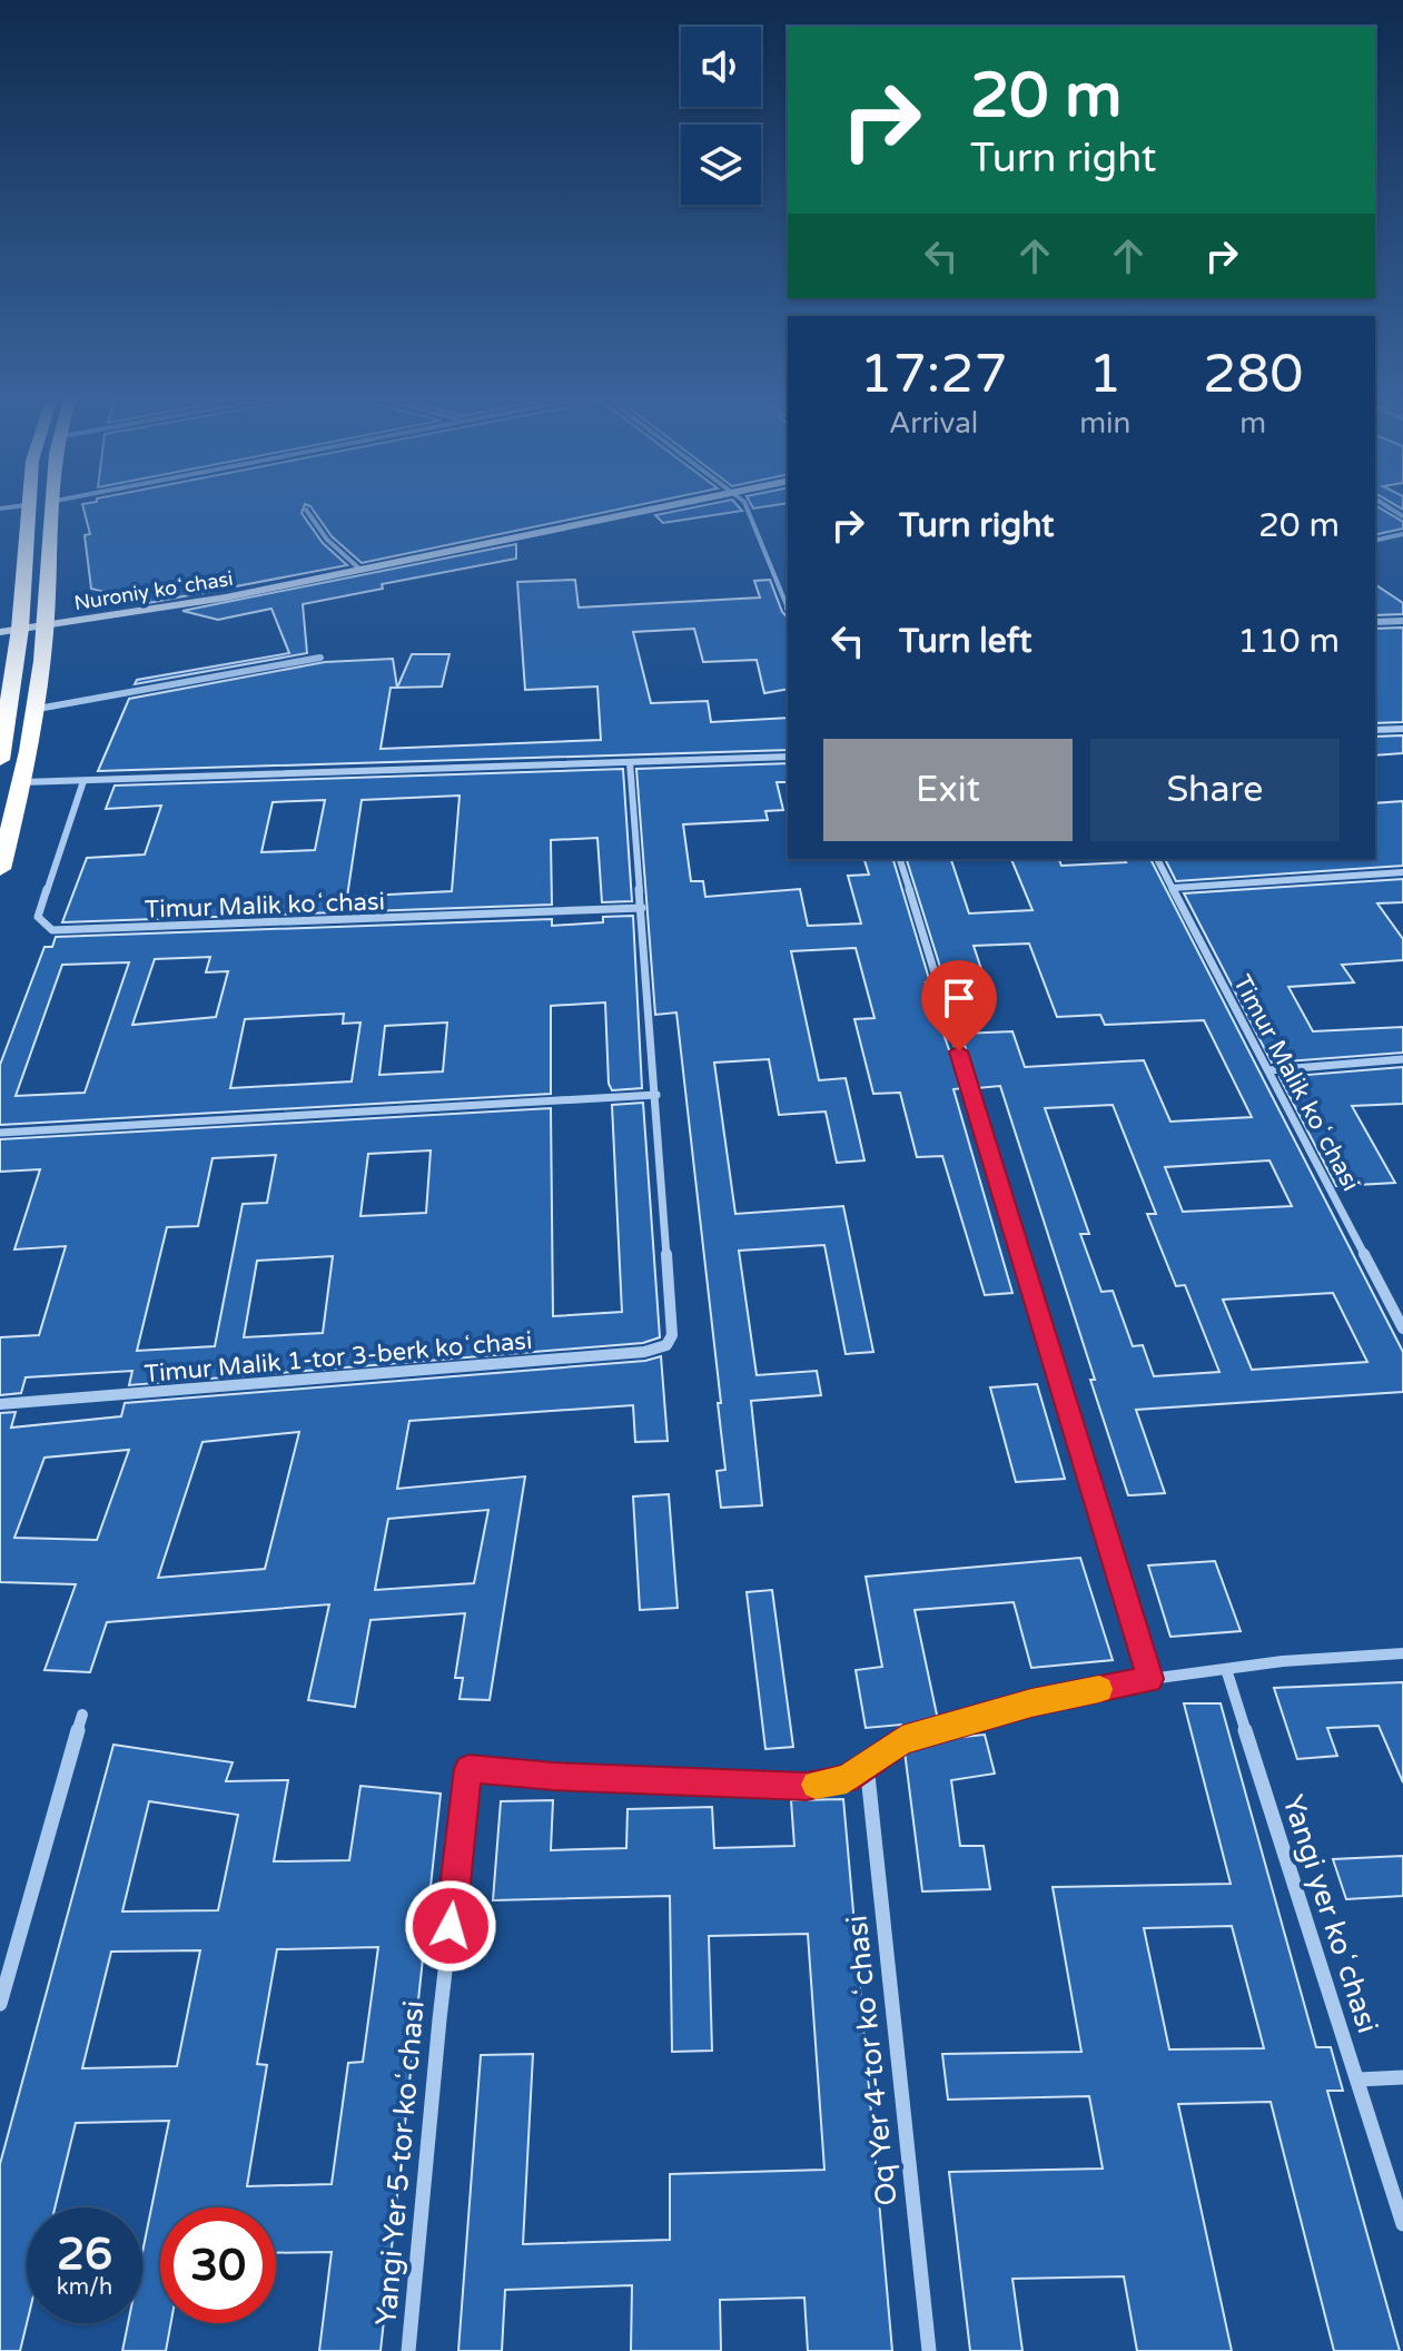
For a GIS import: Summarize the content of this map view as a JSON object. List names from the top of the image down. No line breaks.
{"streets":{"street":["Nuroniy koʻchasi","Timur Malik koʻchasi","Timur Malik 1-tor 3-berk koʻchasi","Yangi yer koʻchasi","Oq Yer 4-tor koʻchasi","Yangi Yer 5-tor koʻchasi"]},"crossings":[["Oq Yer 4-tor koʻchasi","Yangi Yer 5-tor koʻchasi"]],"page":{"turn":["20 m","Turn right"],"eta":["17:27","Arrival","1","min","280","m"],"list":[{"name":"Turn right","value":"20 m"},{"name":"Turn left","value":"110 m"}],"buttons":["Exit","Share"],"speed":"26 km/h","limit":"30"}}
